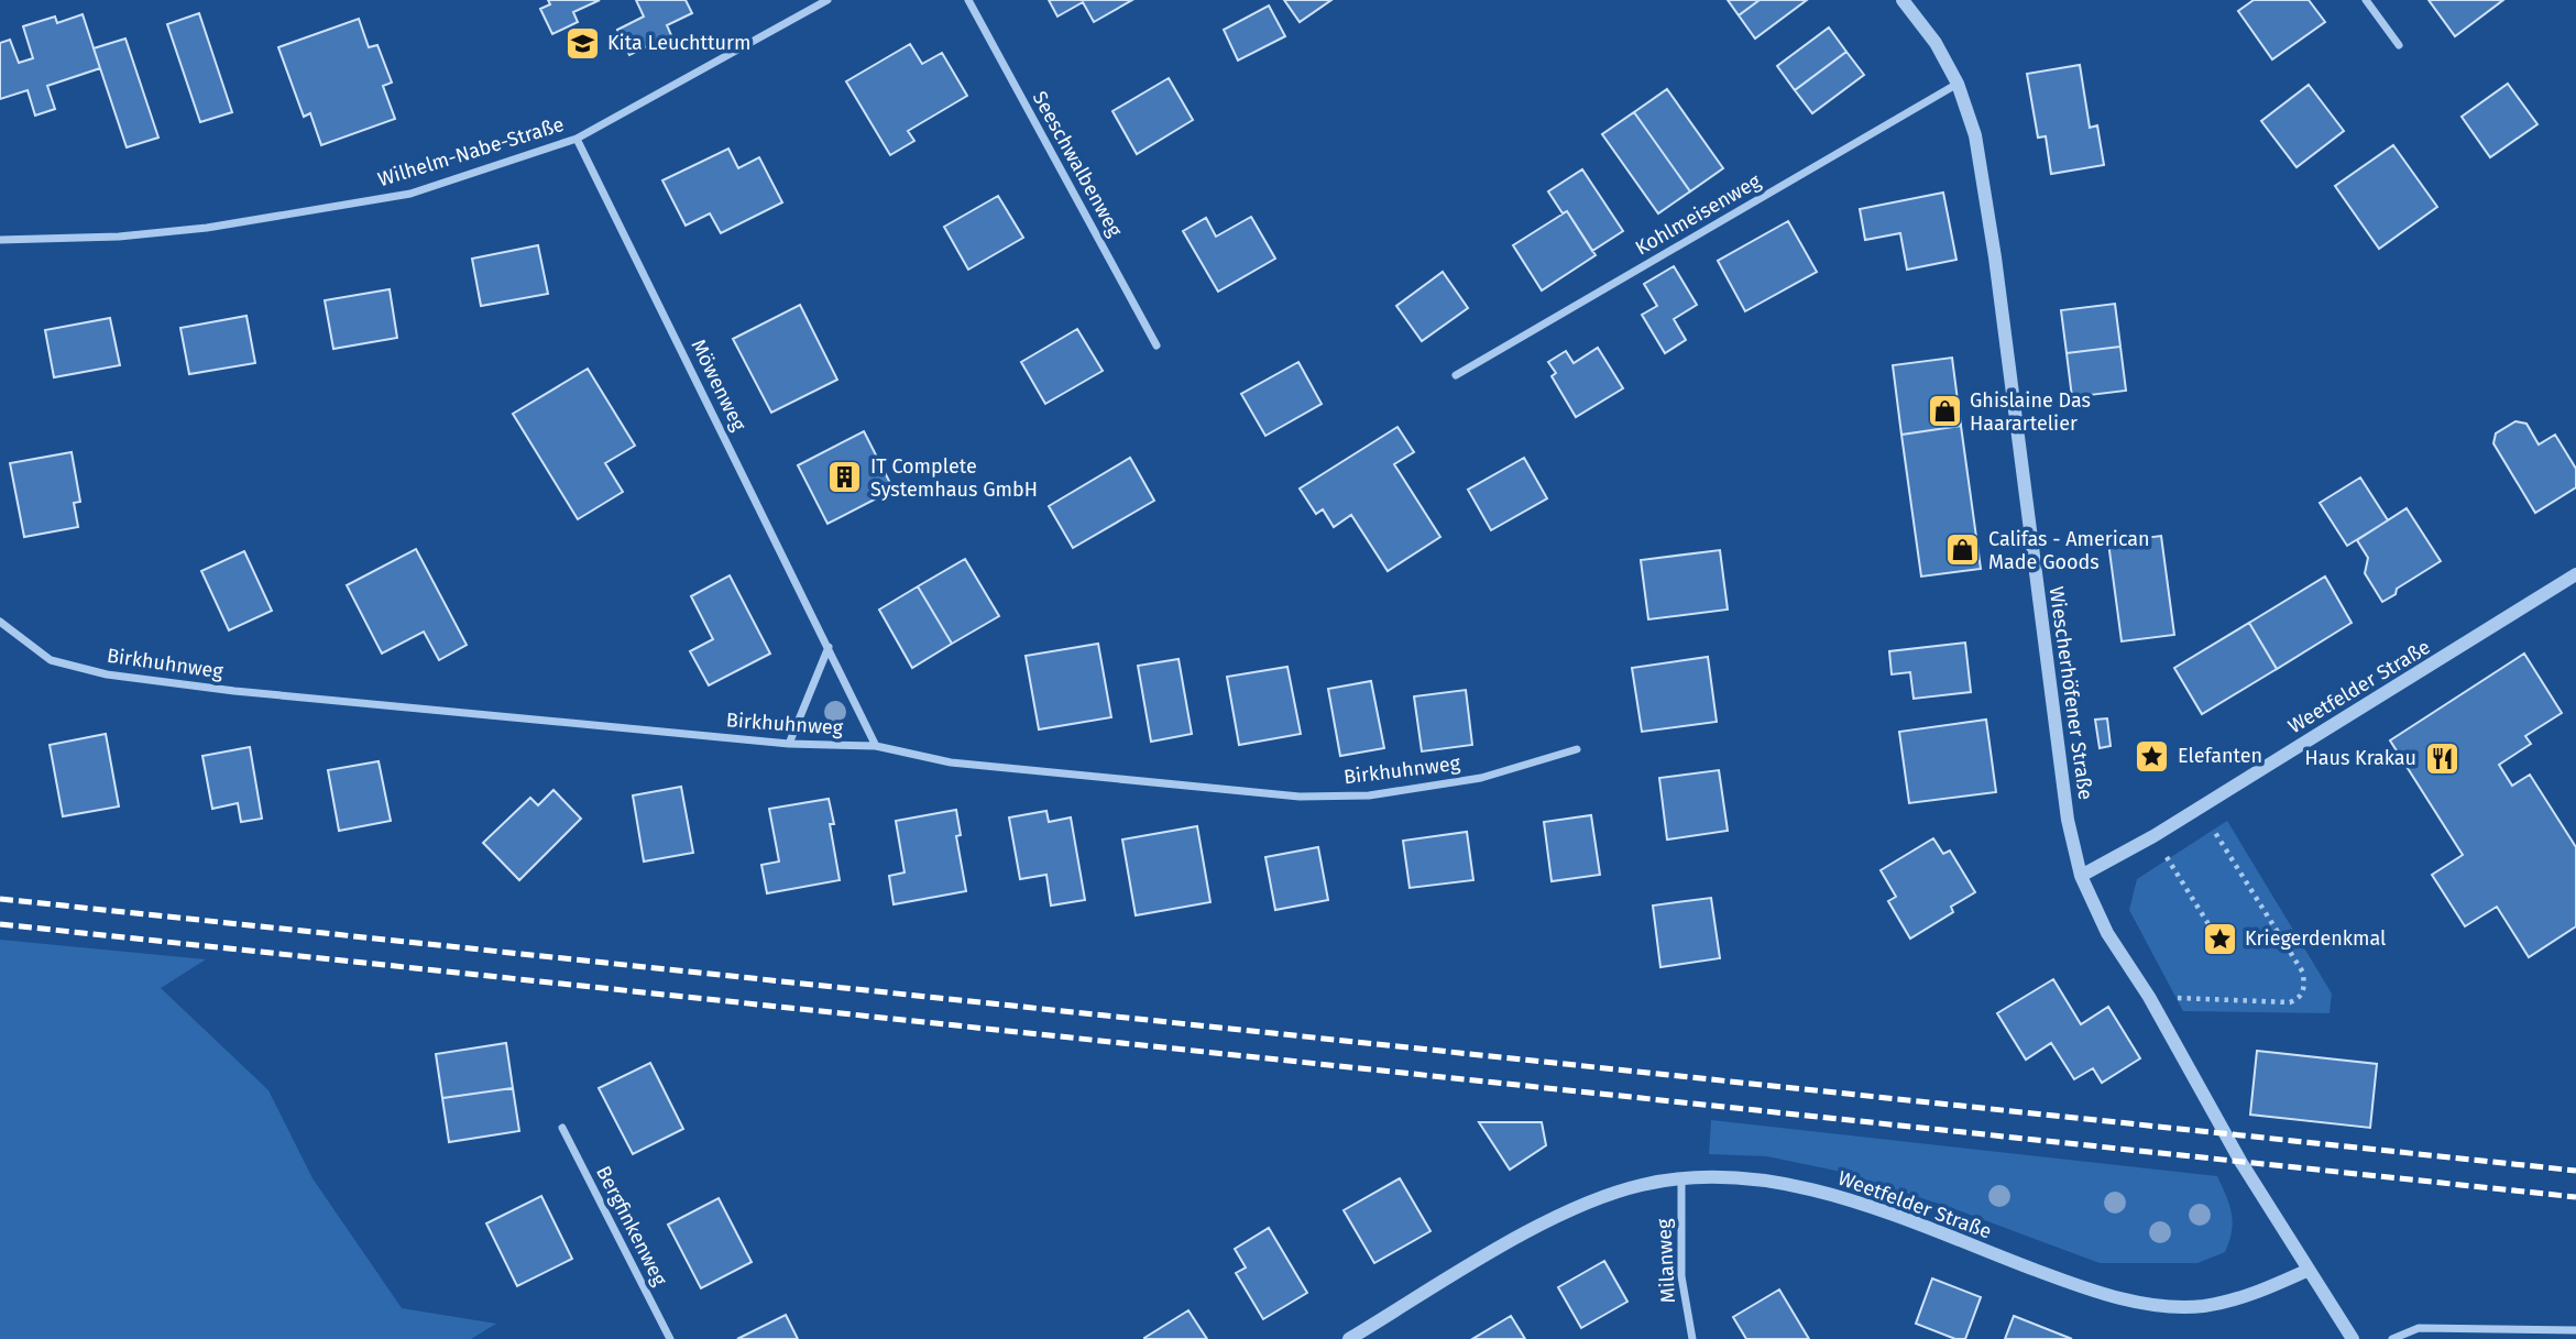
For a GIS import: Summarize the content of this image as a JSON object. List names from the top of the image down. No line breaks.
{"streets":{"street":["Wilhelm-Nabe-Straße","Seeschwalbenweg","Kohlmeisenweg","Möwenweg","Birkhuhnweg","Weetfelder Straße","Wiescherhöfener Straße","Bergfinkenweg","Milanweg"]},"crossings":[["Wilhelm-Nabe-Straße","Möwenweg"],["Kohlmeisenweg","Wiescherhöfener Straße"],["Möwenweg","Birkhuhnweg"],["Weetfelder Straße","Wiescherhöfener Straße"],["Weetfelder Straße","Milanweg"]],"places":{"school or university":["Kita Leuchtturm"],"shop":["Ghislaine Das Haarartelier","Califas - American Made Goods"],"building":["IT Complete Systemhaus GmbH"],"place":["Elefanten","Kriegerdenkmal"],"restaurant":["Haus Krakau"]}}
